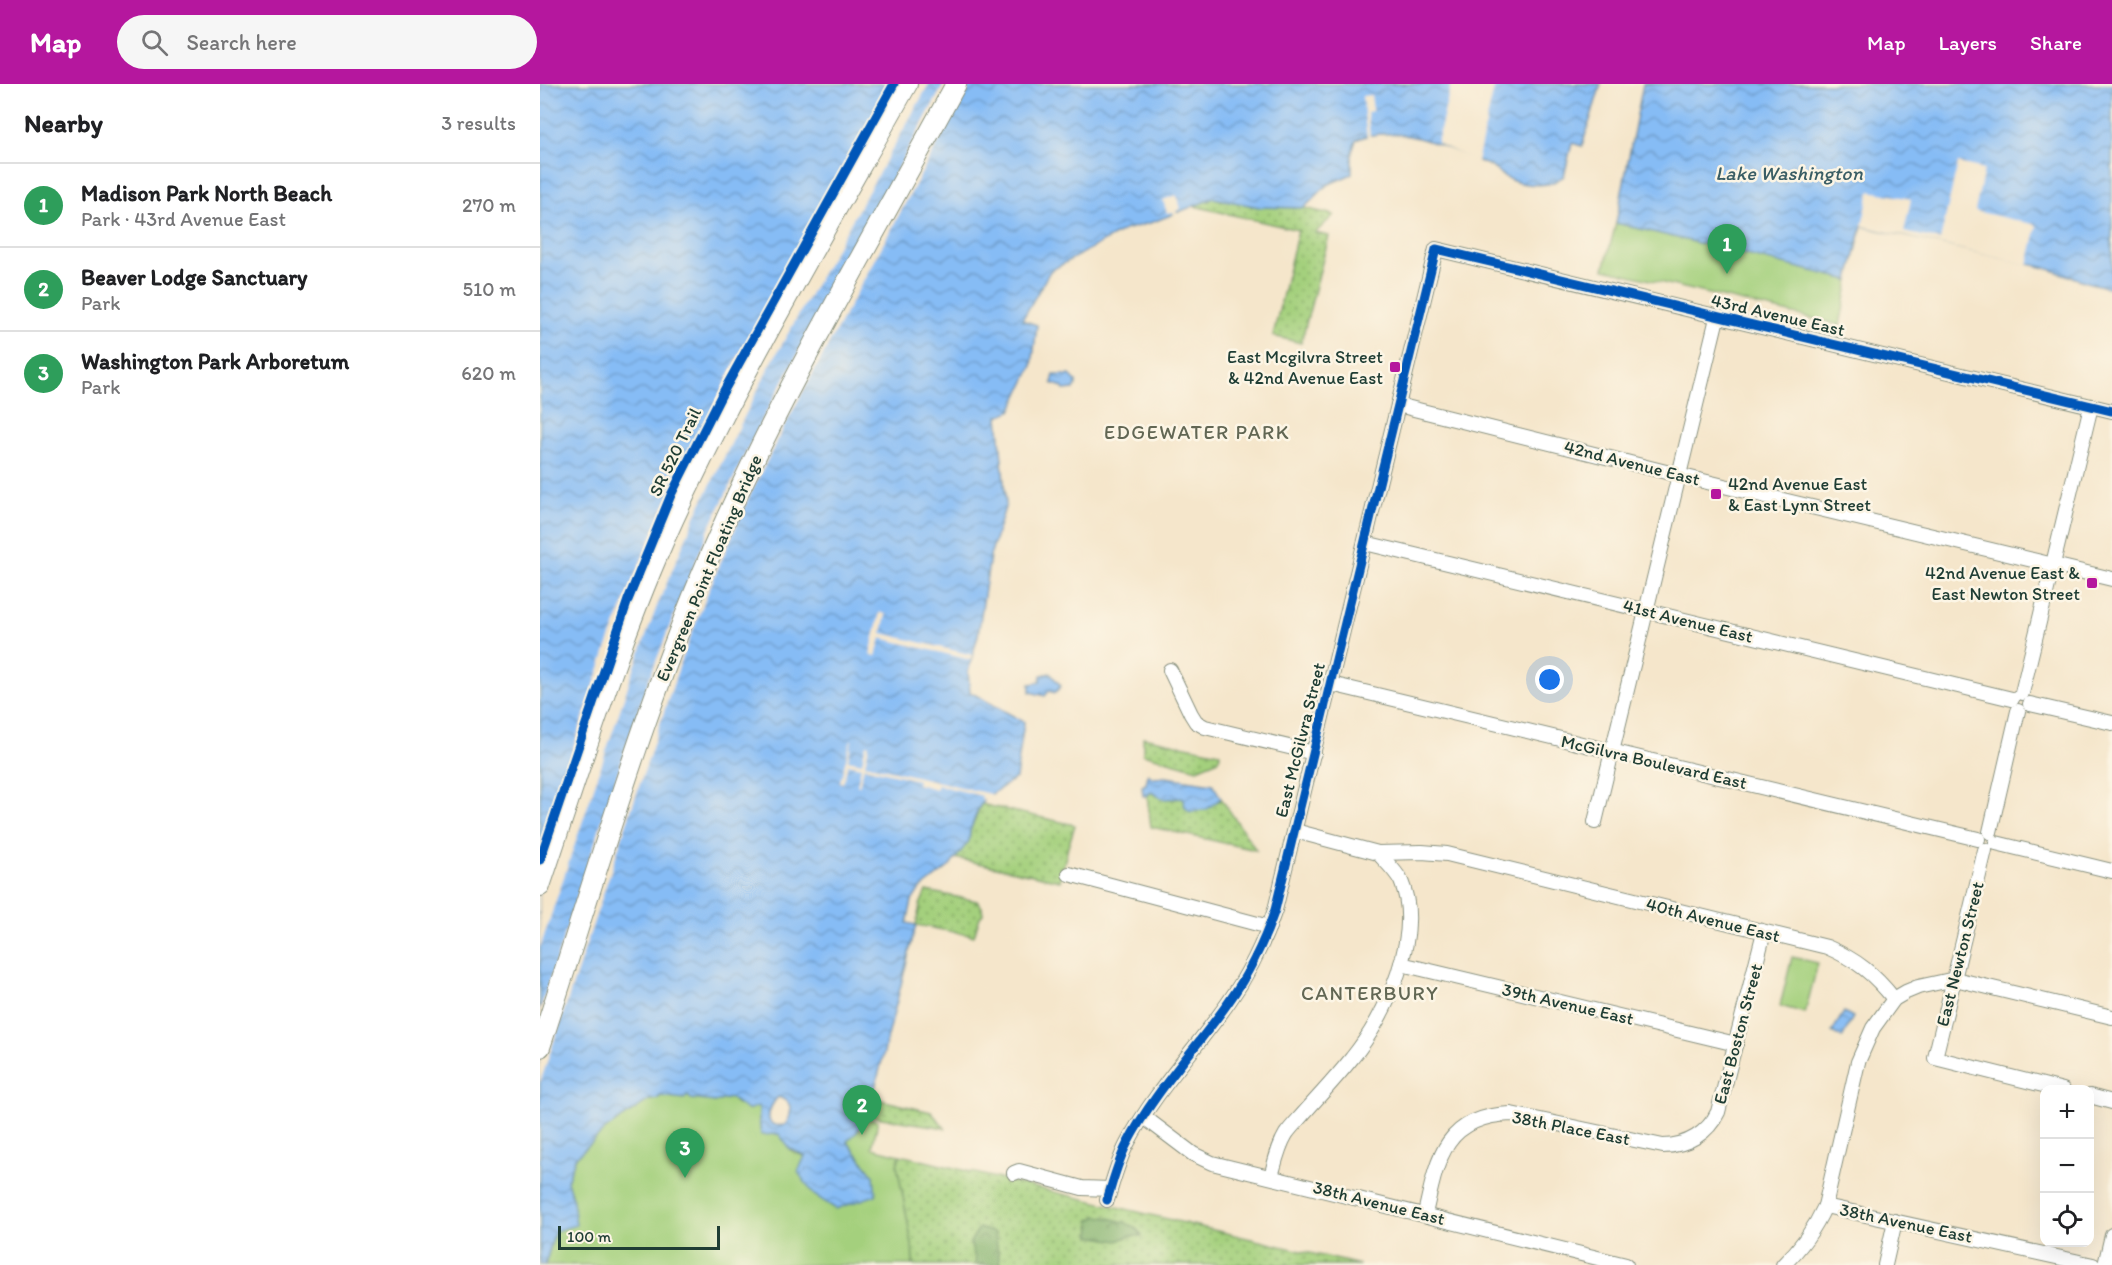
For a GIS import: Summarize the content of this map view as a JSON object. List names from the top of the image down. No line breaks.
{"streets":{"highway":["Evergreen Point Floating Bridge"],"street":["43rd Avenue East","42nd Avenue East","41st Avenue East","East McGilvra Street","McGilvra Boulevard East","40th Avenue East","East Newton Street","39th Avenue East","East Boston Street","38th Place East","38th Avenue East"],"cycle path":["SR 520 Trail"]},"crossings":[["43rd Avenue East","East McGilvra Street"],["43rd Avenue East","East Newton Street"],["42nd Avenue East","East McGilvra Street"],["42nd Avenue East","East Newton Street"],["41st Avenue East","East McGilvra Street"],["41st Avenue East","East Newton Street"],["East McGilvra Street","McGilvra Boulevard East"],["East McGilvra Street","40th Avenue East"],["East McGilvra Street","38th Avenue East"],["McGilvra Boulevard East","East Newton Street"],["40th Avenue East","East Boston Street"],["39th Avenue East","East Boston Street"],["East Boston Street","38th Place East"],["38th Place East","38th Avenue East"]],"districts":["EDGEWATER PARK","CANTERBURY"],"water":["Lake Washington"],"places":{"transit":["East Mcgilvra Street & 42nd Avenue East","42nd Avenue East & East Lynn Street","42nd Avenue East & East Newton Street"]},"scale_bar":"100 m","page":{"header":"Map","search":"Search here","nav":["Map","Layers","Share"],"heading":["Nearby","3 results"],"list":[{"mark":"1","name":"Madison Park North Beach","note":"Park · 43rd Avenue East","value":"270 m"},{"mark":"2","name":"Beaver Lodge Sanctuary","note":"Park","value":"510 m"},{"mark":"3","name":"Washington Park Arboretum","note":"Park","value":"620 m"}],"pins":["1","2","3"],"map_buttons":["+","−"],"scale":"100 m"}}
